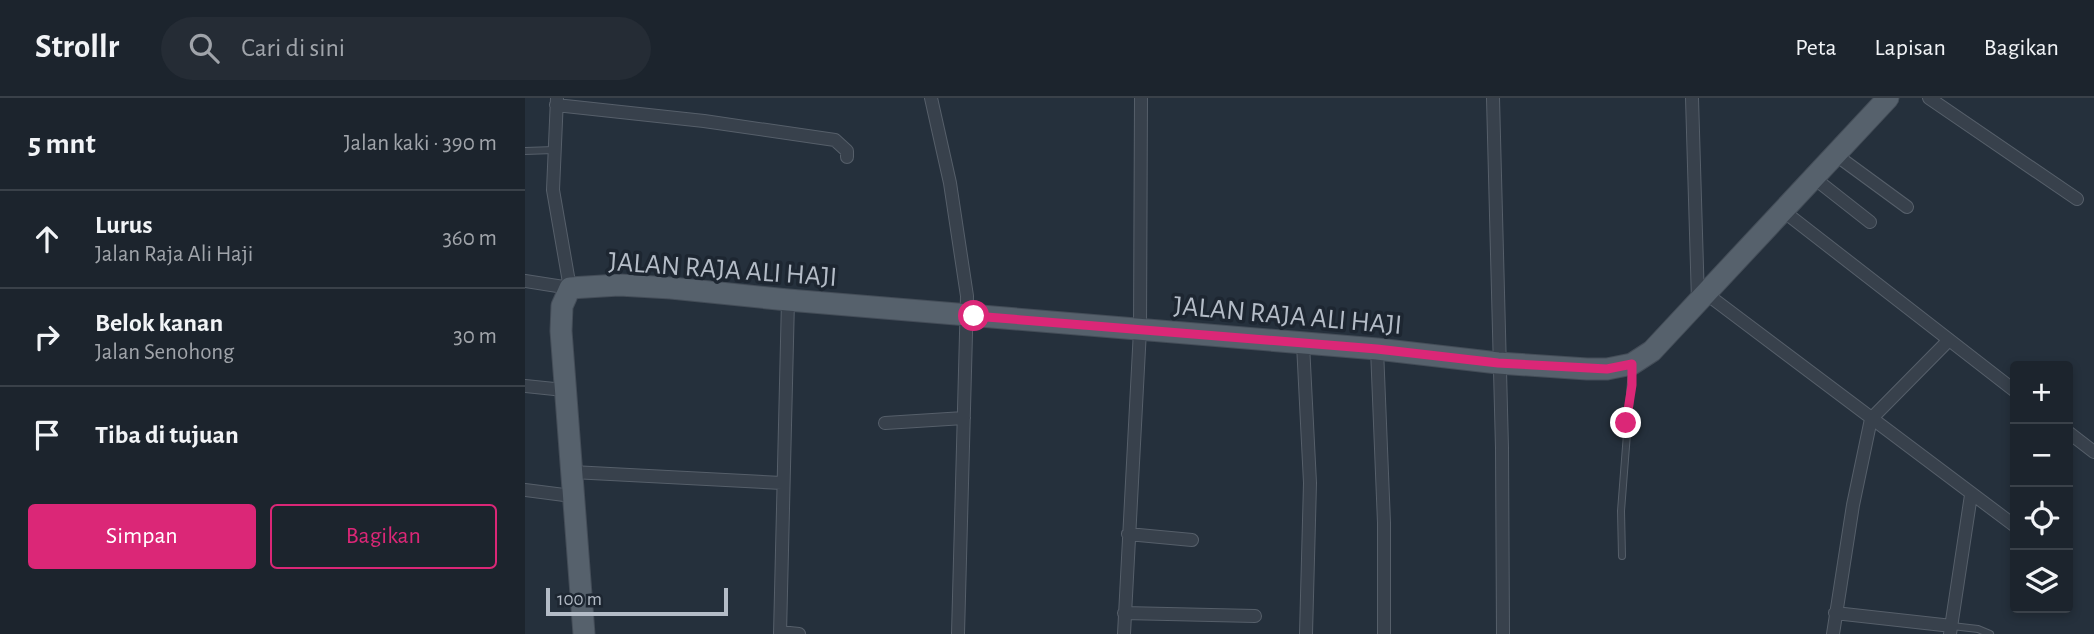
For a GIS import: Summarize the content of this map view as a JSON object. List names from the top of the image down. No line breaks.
{"streets":{"main road":["JALAN RAJA ALI HAJI"]},"scale_bar":"100 m","page":{"header":"Strollr","search":"Cari di sini","nav":["Peta","Lapisan","Bagikan"],"heading":["5 mnt","Jalan kaki · 390 m"],"list":[["Lurus","Jalan Raja Ali Haji","360 m"],["Belok kanan","Jalan Senohong","30 m"],"Tiba di tujuan"],"map_buttons":["+","−"],"buttons":["Simpan","Bagikan"],"scale":"100 m"}}
